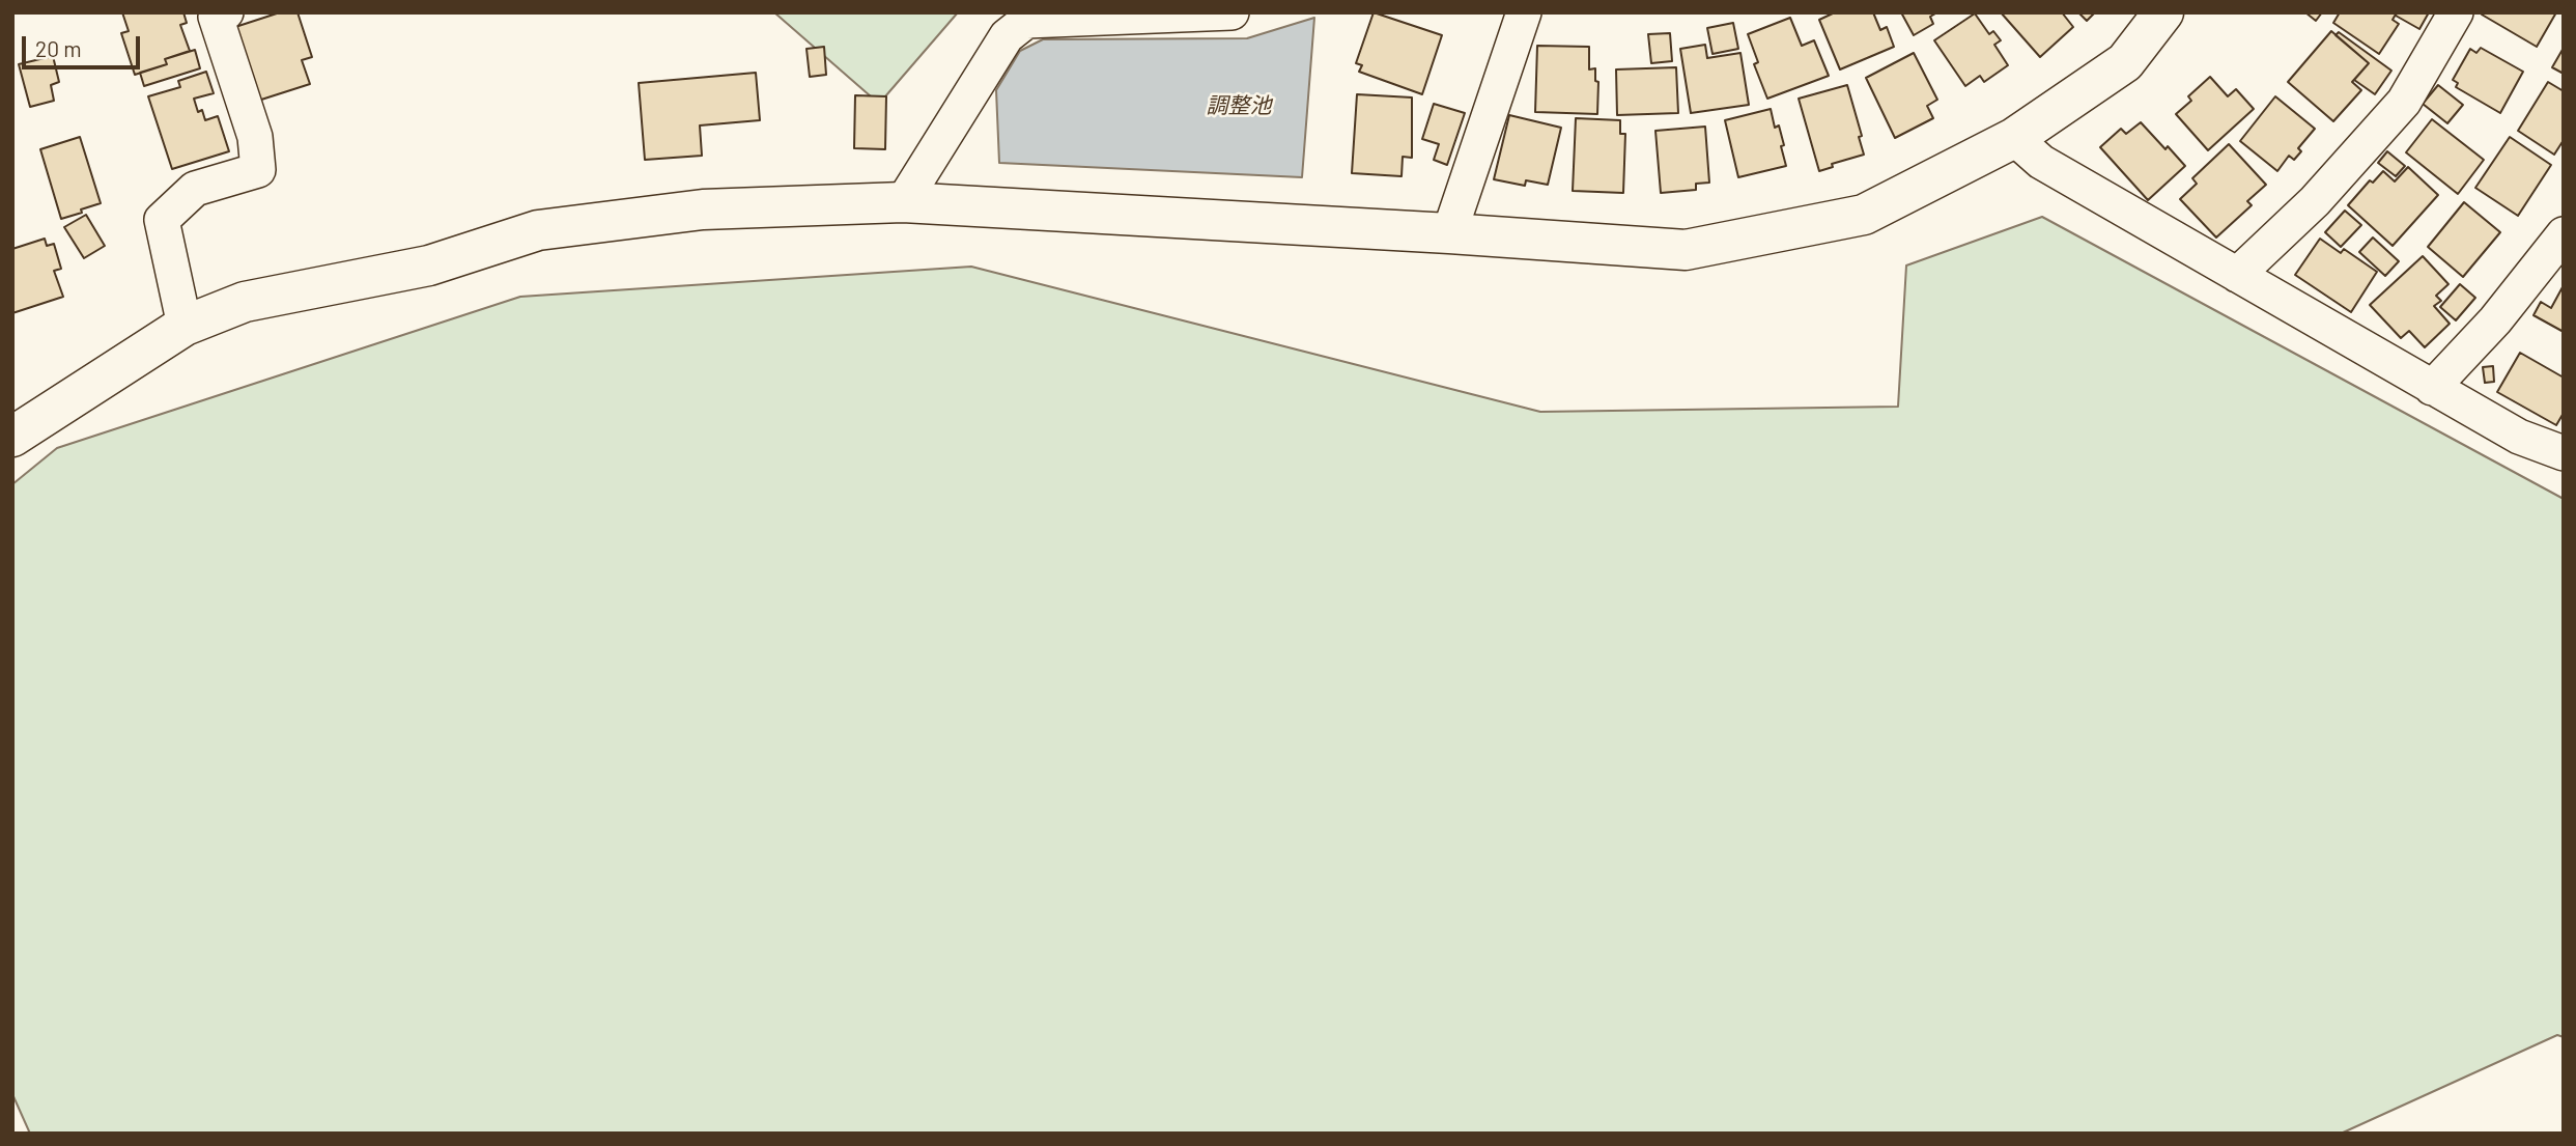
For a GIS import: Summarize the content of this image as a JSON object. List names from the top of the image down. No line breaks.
{"water":["調整池"],"scale_bar":"20 m"}
